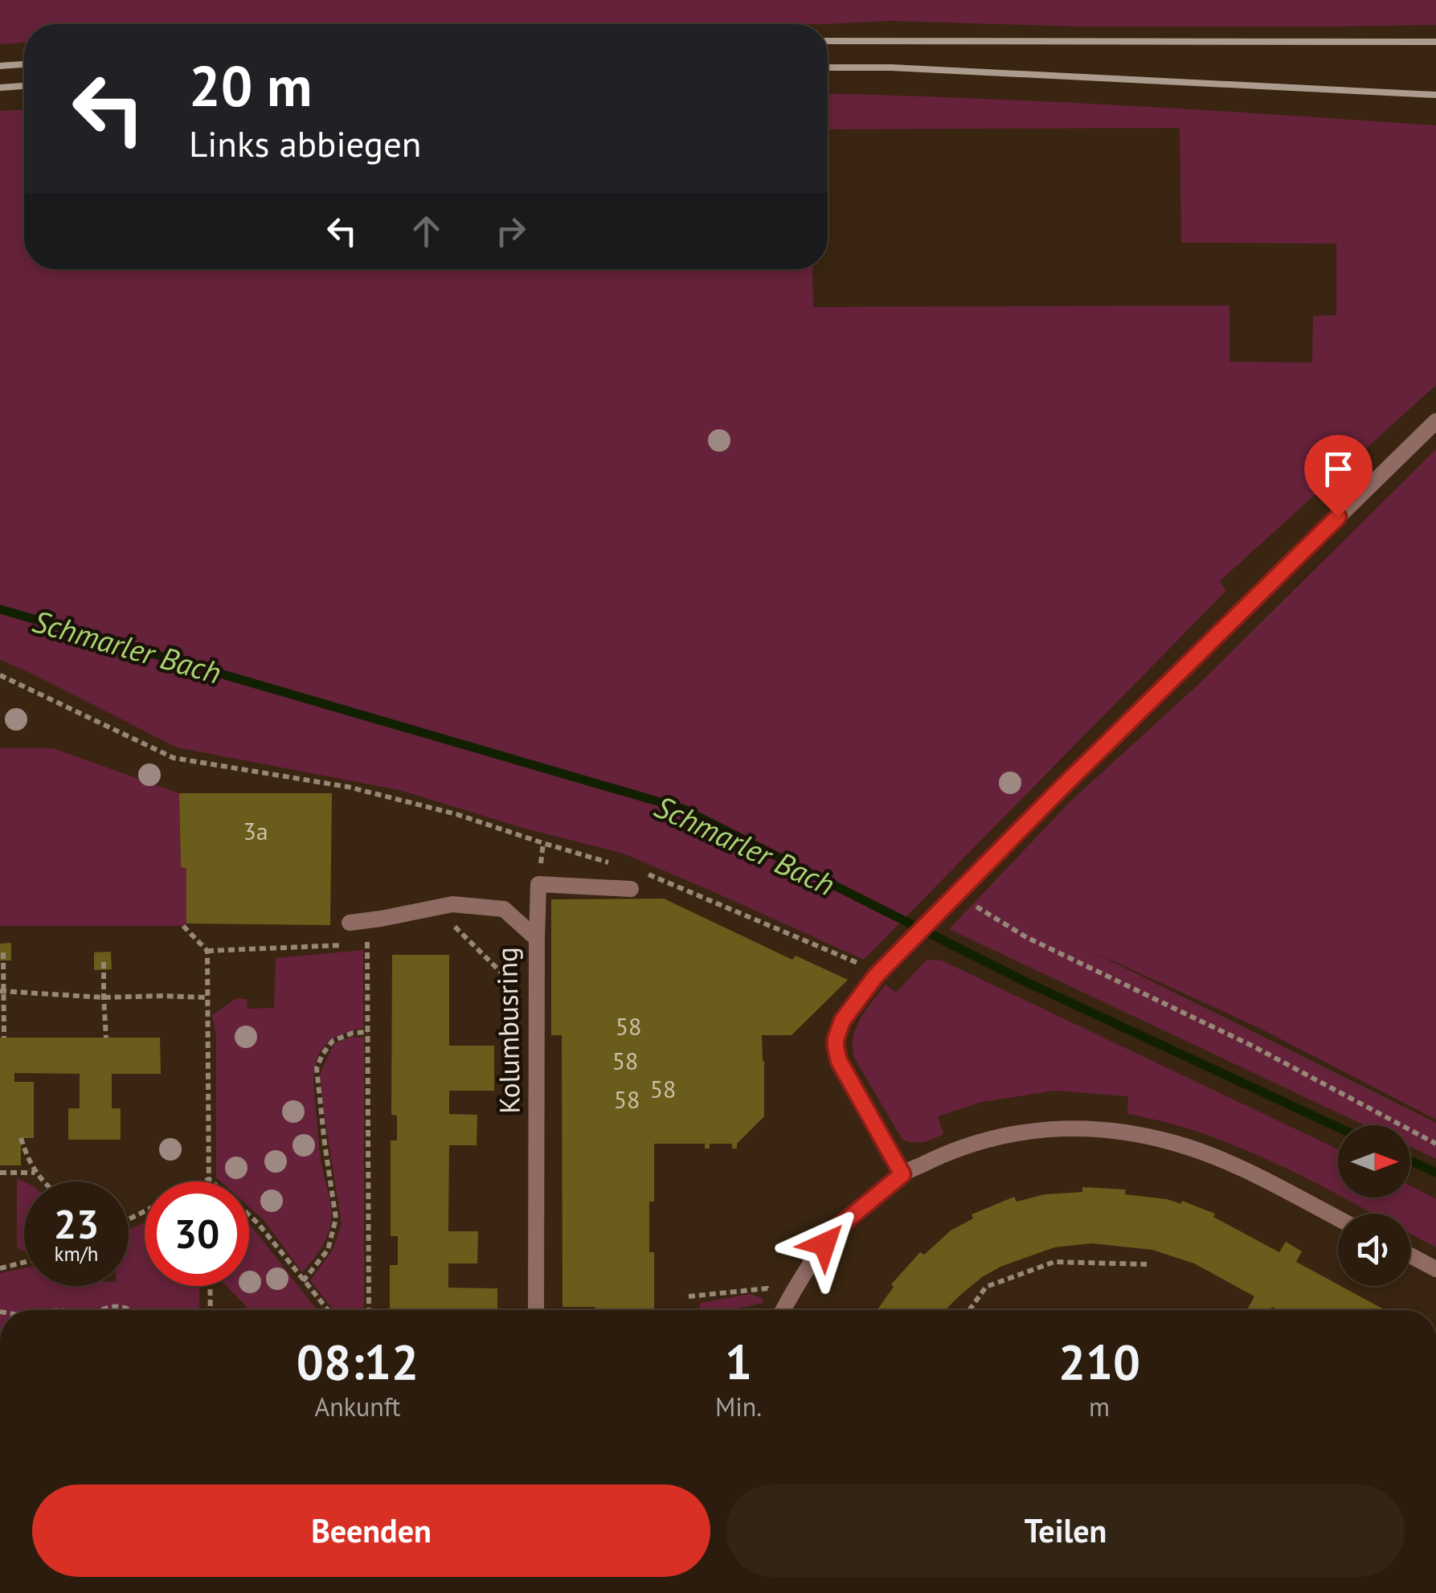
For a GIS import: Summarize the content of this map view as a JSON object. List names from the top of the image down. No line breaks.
{"streets":{"street":["Kolumbusring"]},"water":["Schmarler Bach"],"house_numbers":["3a","58","58","58","58"],"north":"right","page":{"turn":["20 m","Links abbiegen"],"speed":"23 km/h","limit":"30","eta":["08:12","Ankunft","1","Min.","210","m"],"buttons":["Beenden","Teilen"]}}
